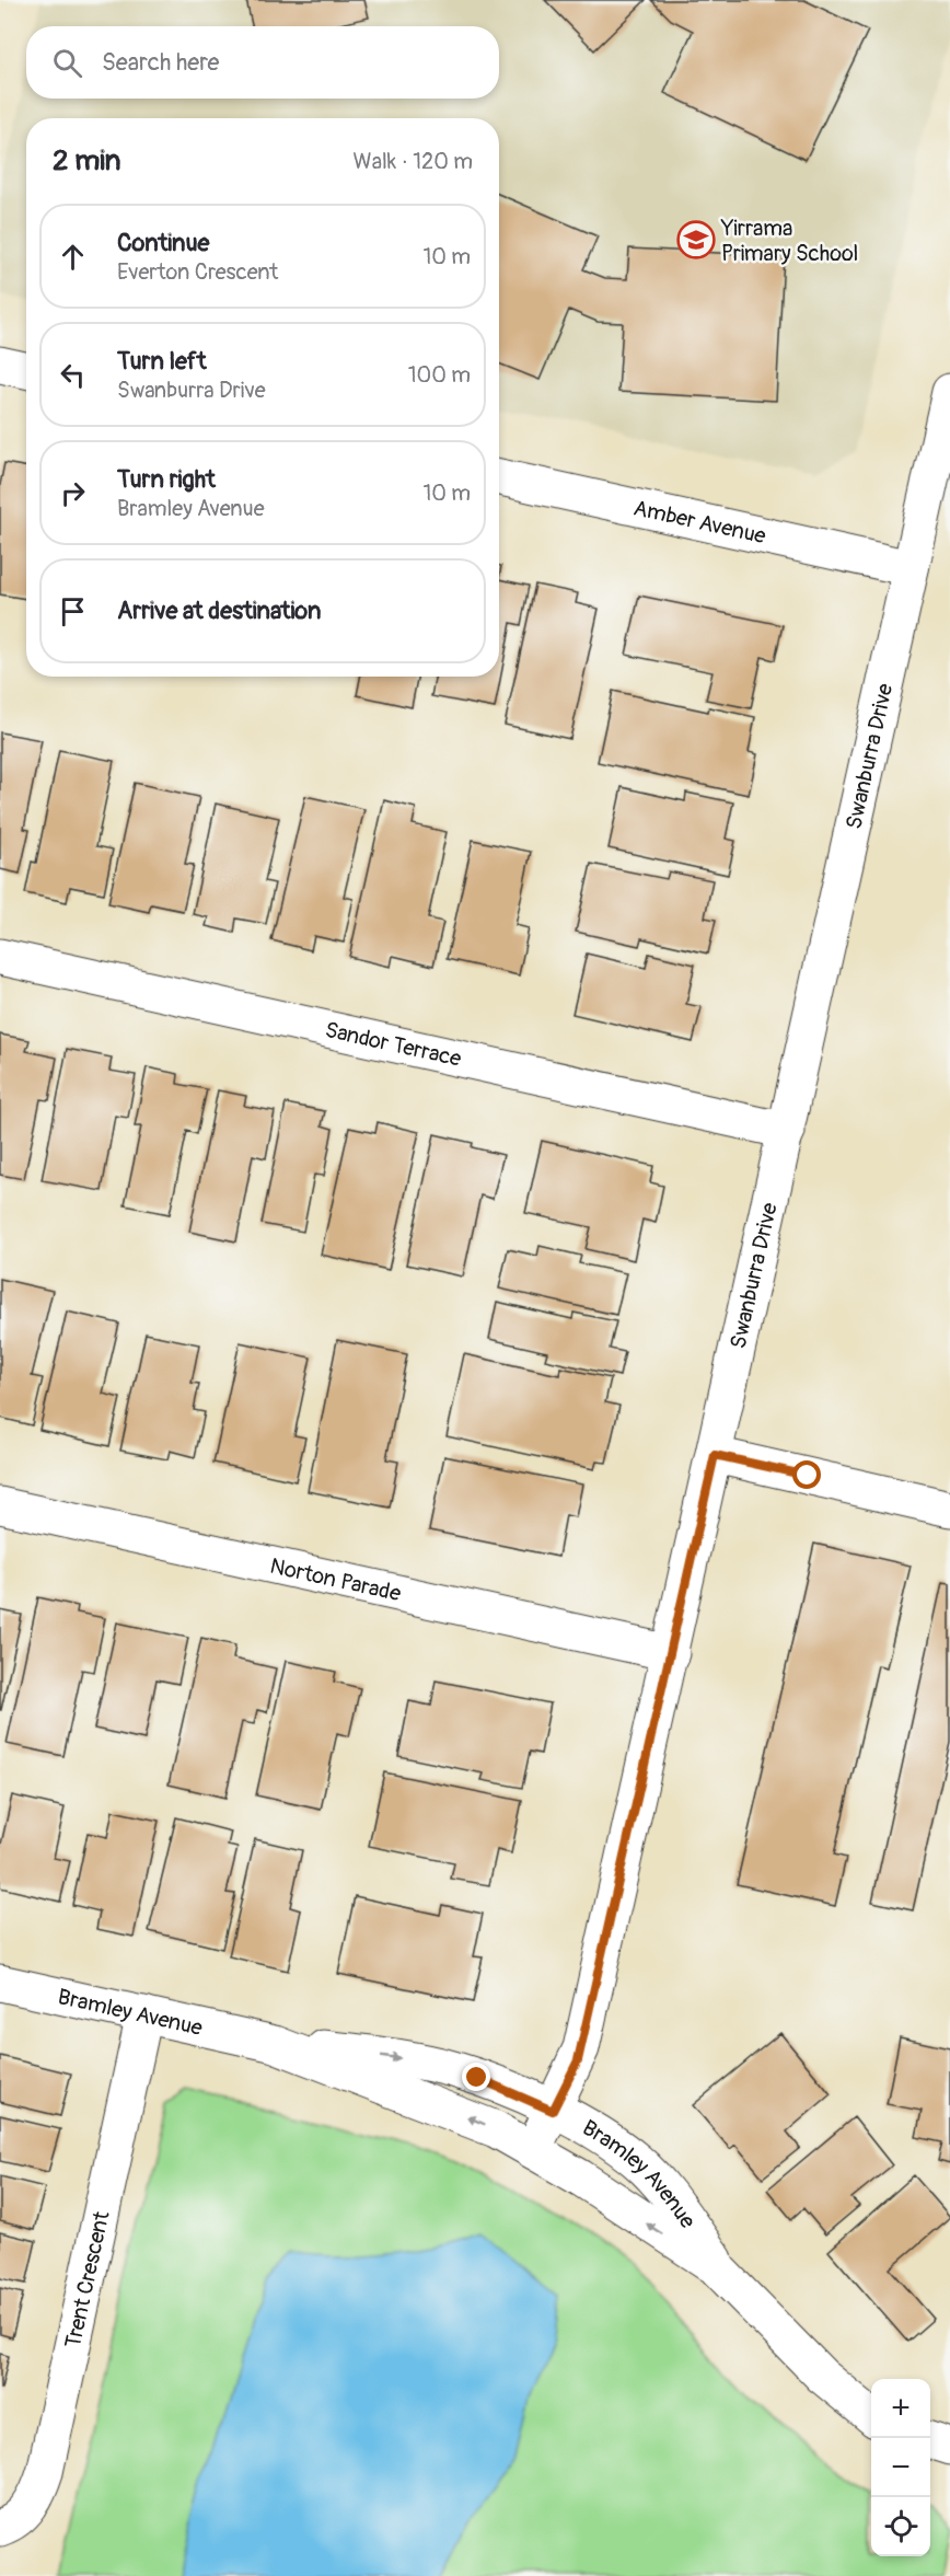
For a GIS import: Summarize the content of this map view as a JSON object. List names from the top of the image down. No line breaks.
{"streets":{"street":["Amber Avenue","Swanburra Drive","Sandor Terrace","Norton Parade","Bramley Avenue","Trent Crescent"]},"crossings":[["Amber Avenue","Swanburra Drive"],["Swanburra Drive","Sandor Terrace"],["Swanburra Drive","Norton Parade"],["Swanburra Drive","Bramley Avenue"],["Bramley Avenue","Trent Crescent"]],"places":{"school or university":["Yirrama Primary School"]},"page":{"search":"Search here","heading":["2 min","Walk · 120 m"],"list":[["Continue","Everton Crescent","10 m"],["Turn left","Swanburra Drive","100 m"],["Turn right","Bramley Avenue","10 m"],"Arrive at destination"],"map_buttons":["+","−"]}}
